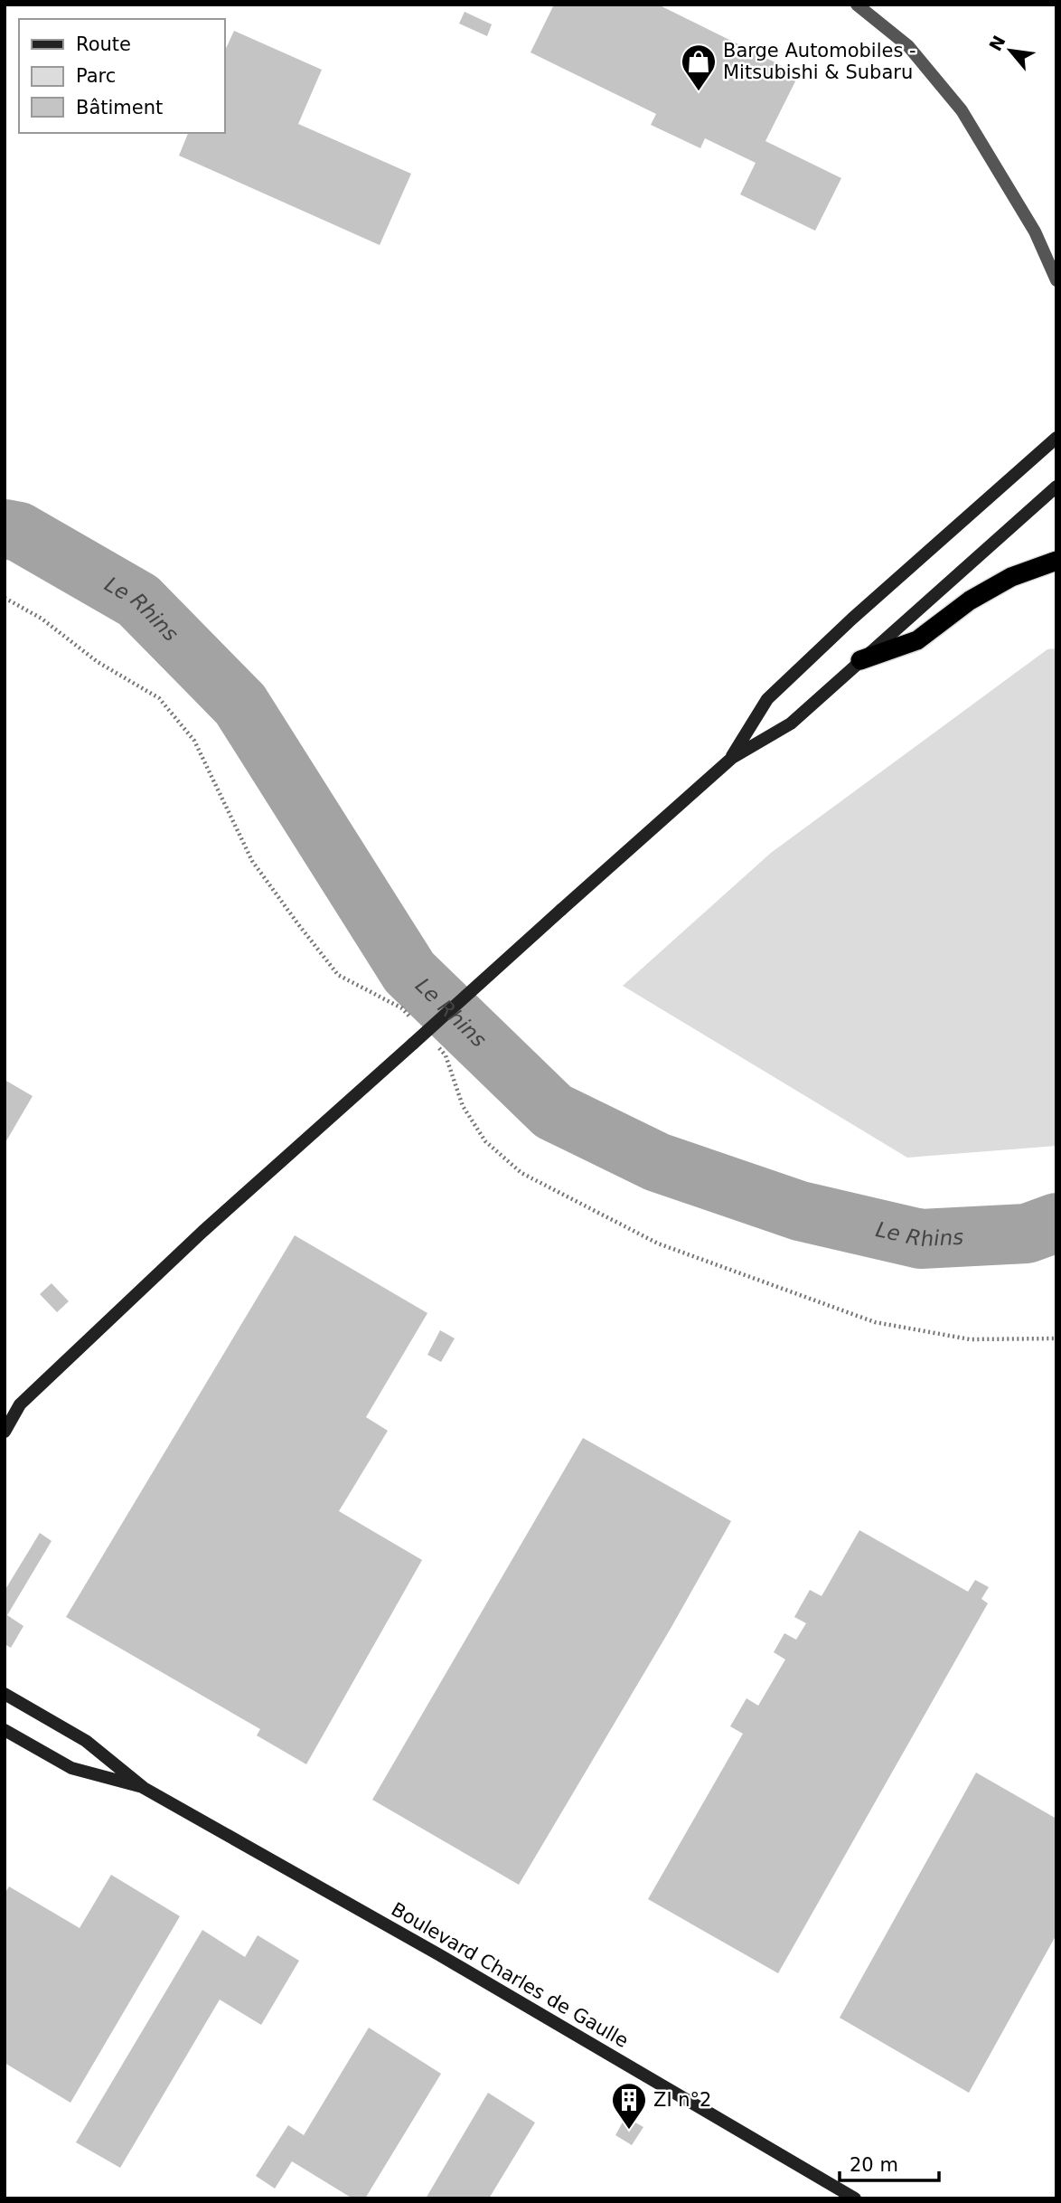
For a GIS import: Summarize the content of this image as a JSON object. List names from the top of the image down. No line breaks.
{"streets":{"street":["Boulevard Charles de Gaulle"]},"water":["Le Rhins"],"places":{"shop":["Barge Automobiles - Mitsubishi & Subaru"],"building":["ZI n°2"]},"legend":["Route","Parc","Bâtiment"],"scale_bar":"20 m","north":"top left"}
